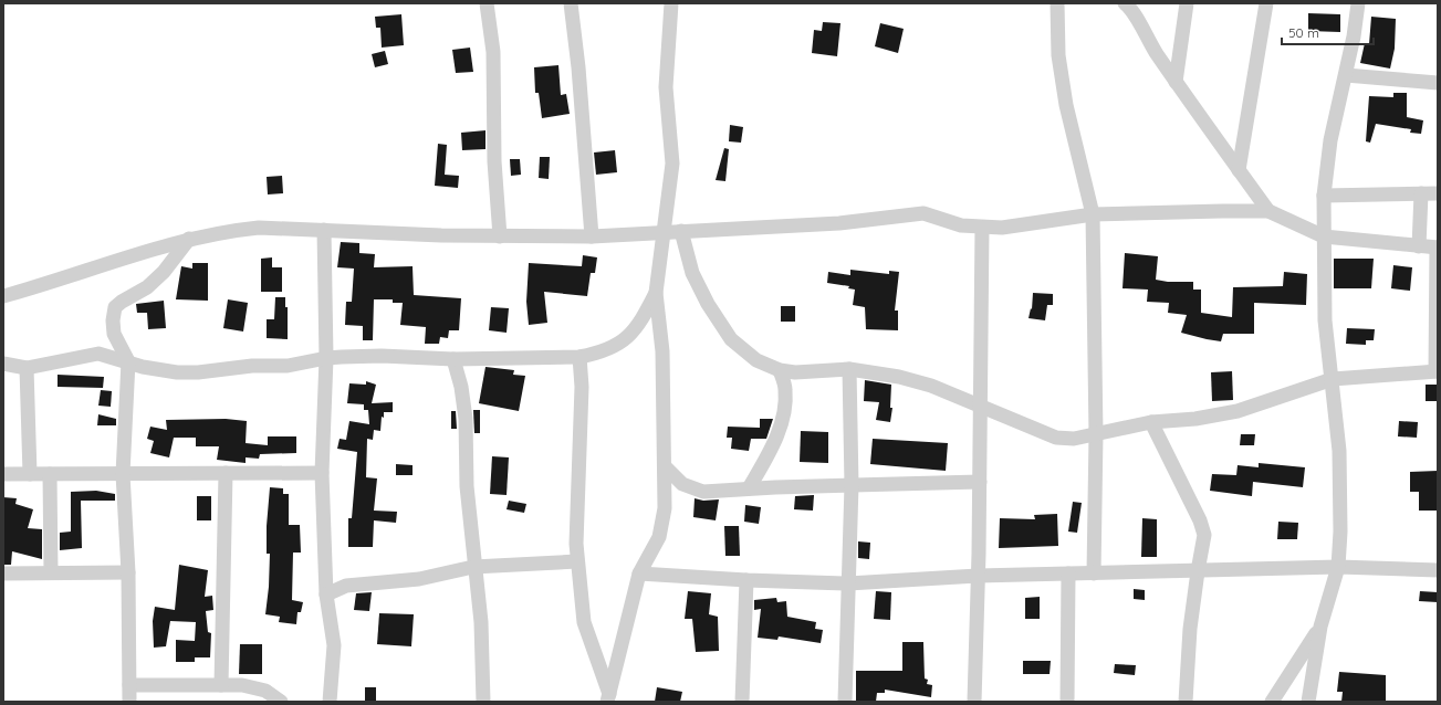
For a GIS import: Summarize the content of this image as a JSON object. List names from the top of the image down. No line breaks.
{"scale_bar":"50 m"}
